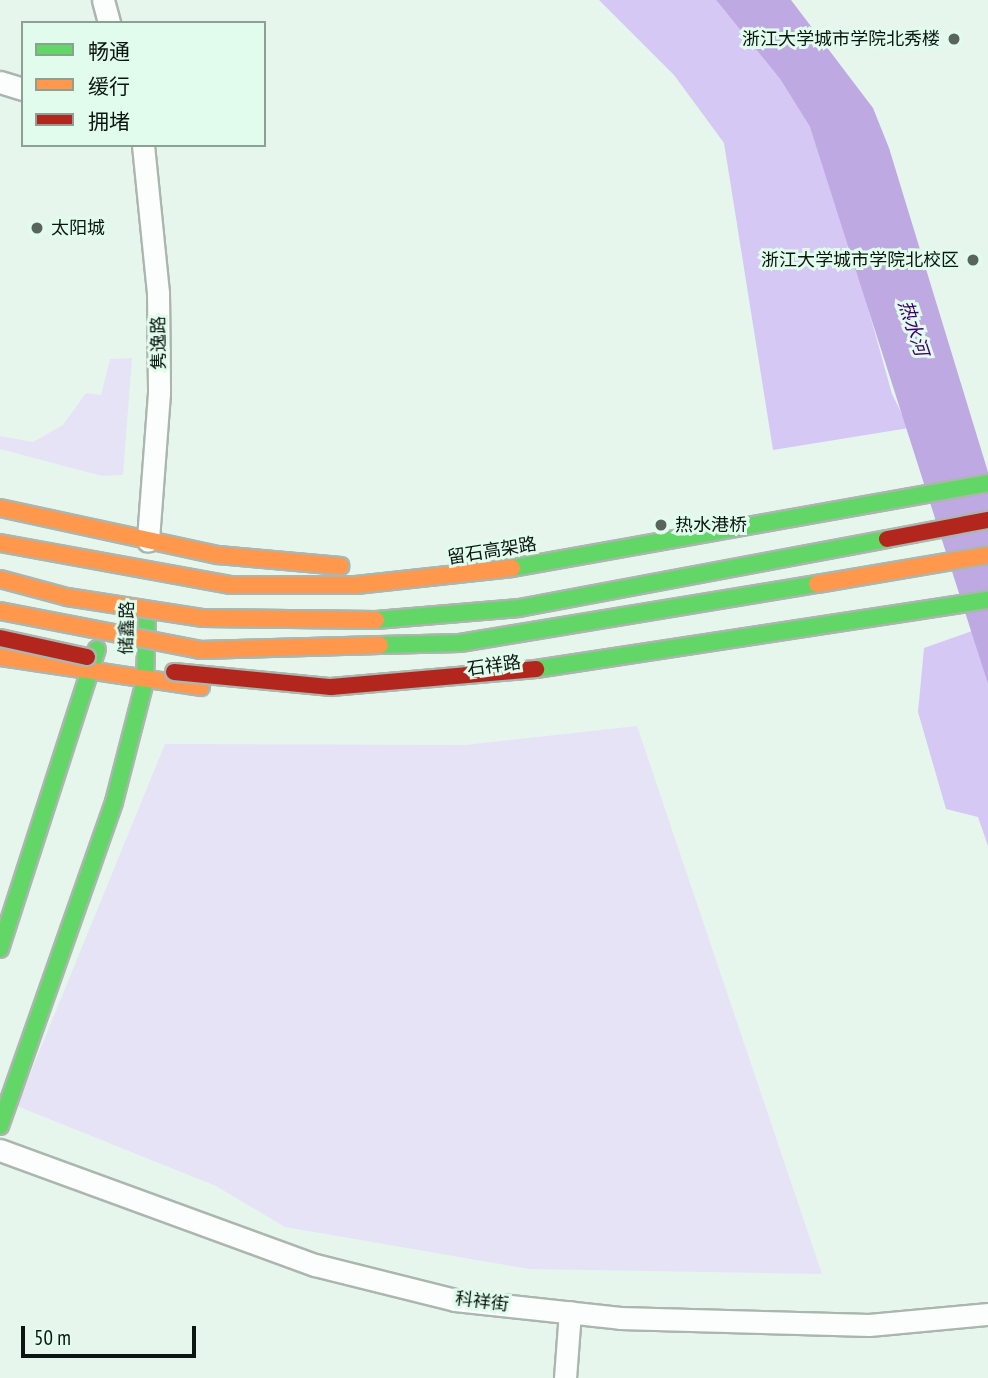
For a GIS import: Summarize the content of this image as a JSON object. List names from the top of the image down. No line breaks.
{"streets":{"main road":["留石高架路","储鑫路","石祥路"],"street":["隽逸路","科祥街"]},"crossings":[["隽逸路","储鑫路"],["储鑫路","石祥路"]],"water":["热水河"],"places":["浙江大学城市学院北秀楼","太阳城","浙江大学城市学院北校区","热水港桥"],"legend":["畅通","缓行","拥堵"],"scale_bar":"50 m"}
